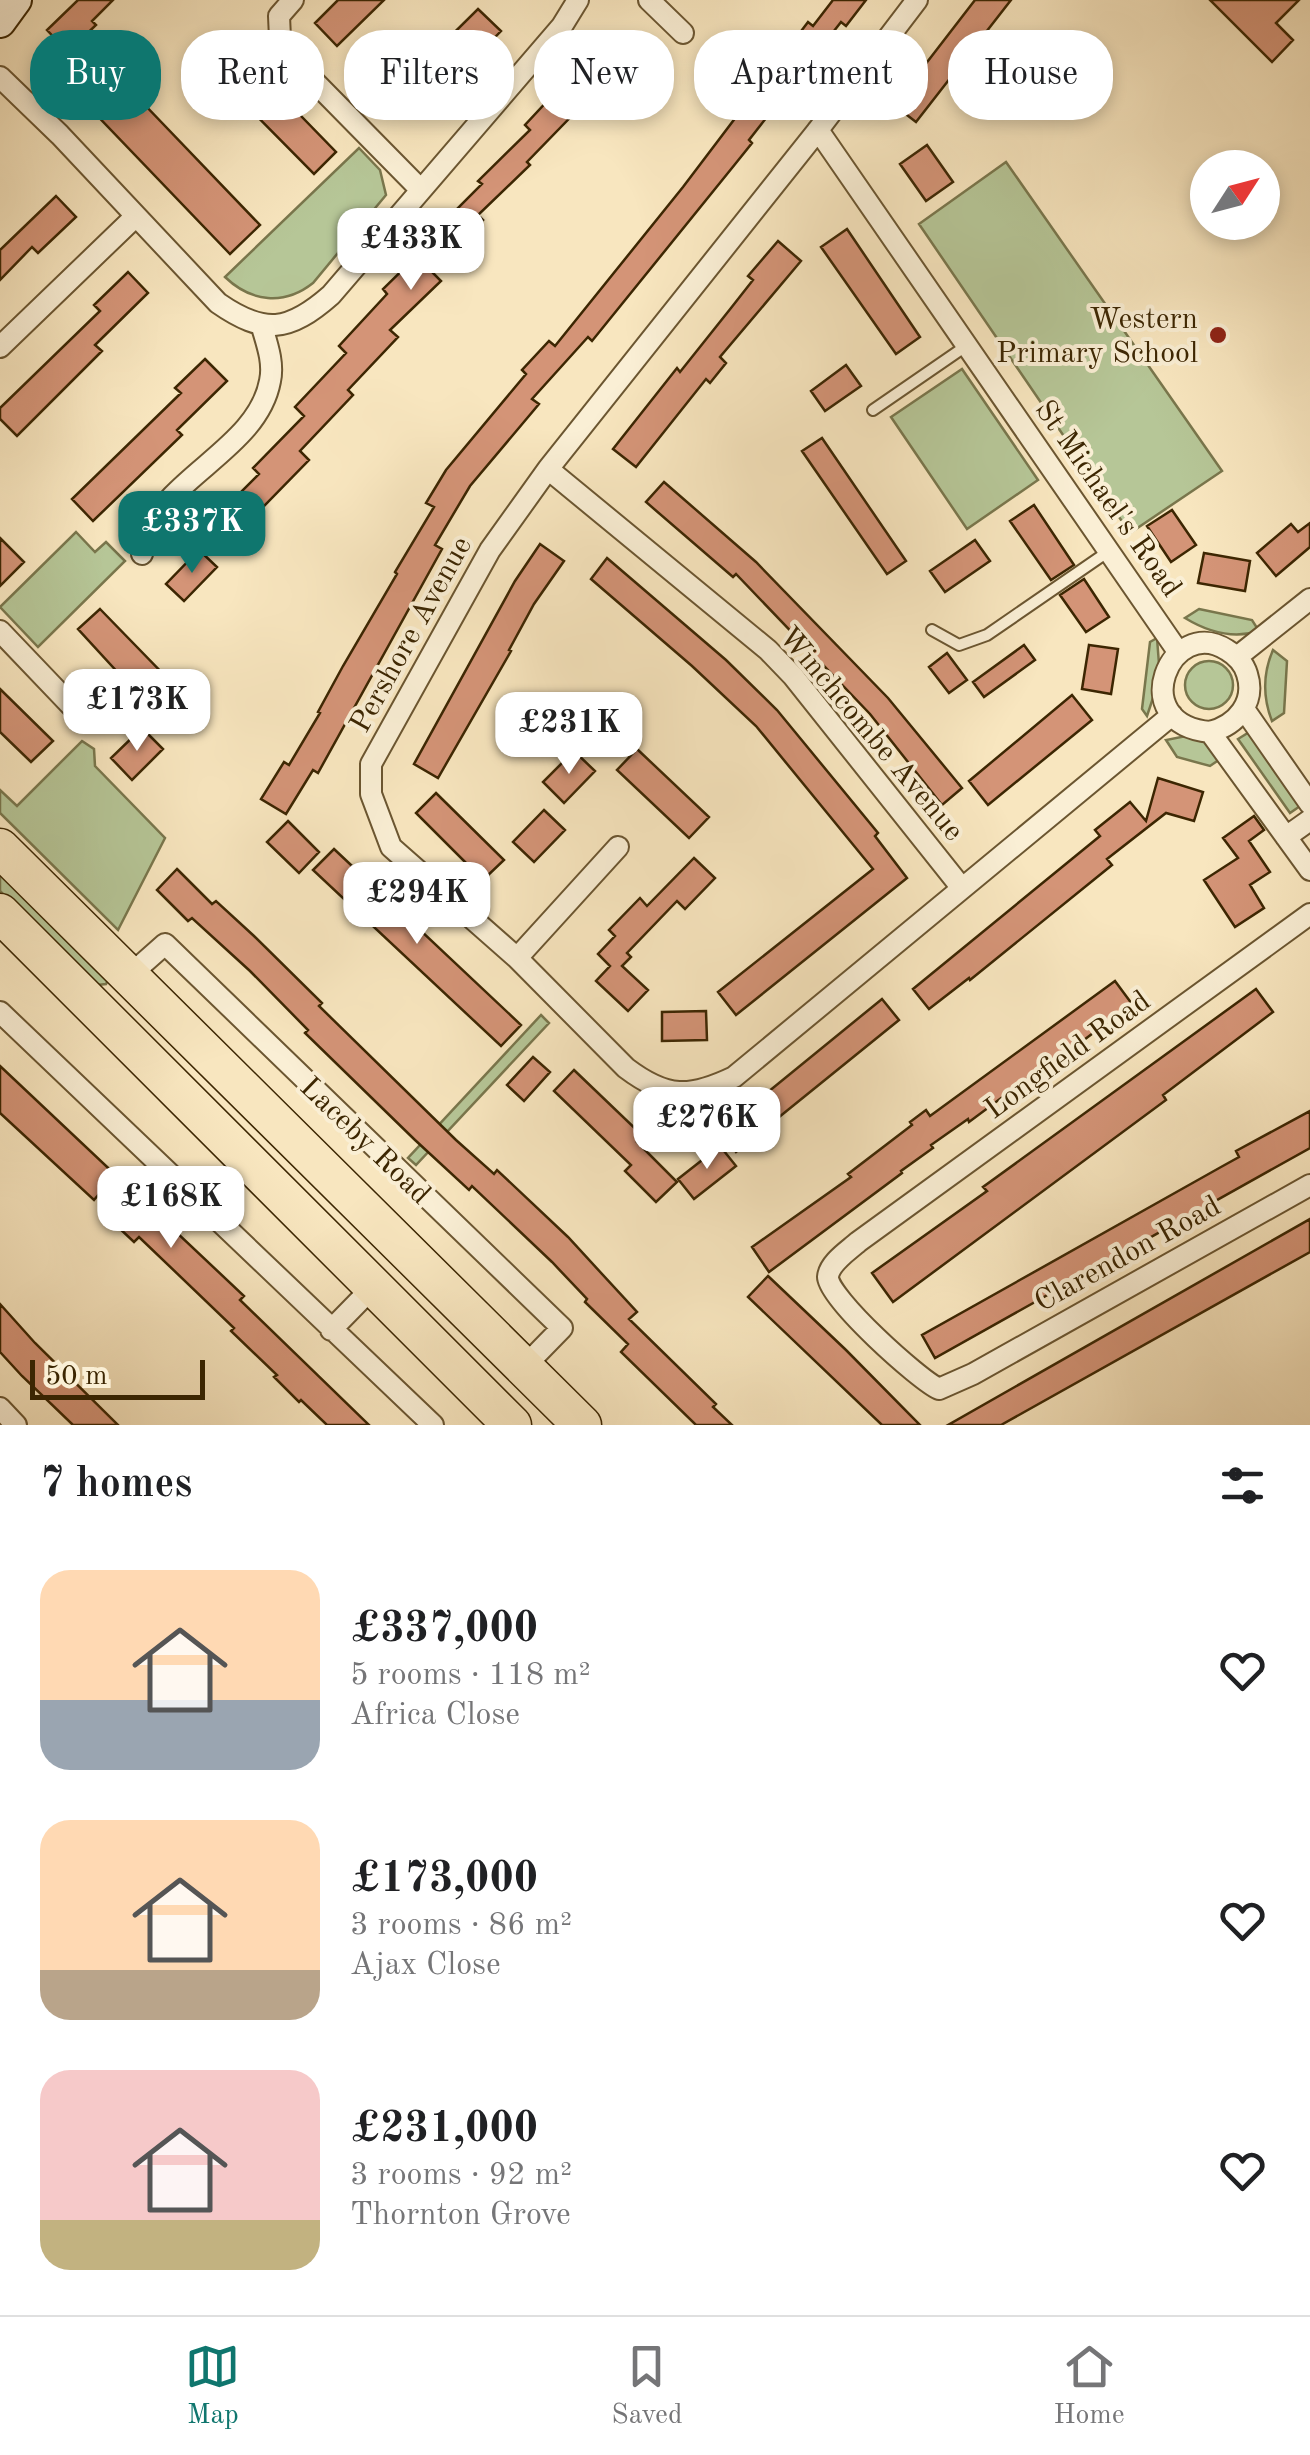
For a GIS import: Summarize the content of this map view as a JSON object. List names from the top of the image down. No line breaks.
{"streets":{"highway":["Laceby Road"],"street":["St Michael's Road","Pershore Avenue","Winchcombe Avenue","Longfield Road","Clarendon Road"]},"crossings":[["St Michael's Road","Pershore Avenue"],["Pershore Avenue","Winchcombe Avenue"],["Longfield Road","Clarendon Road"]],"places":["Western Primary School"],"scale_bar":"50 m","north":"top right","page":{"chip":["Buy","Rent","Filters","New","Apartment","House"],"price":["£433K","£337K","£173K","£231K","£294K","£276K","£168K"],"scale":"50 m","heading":"7 homes","list":[{"name":"£337,000","note":"5 rooms · 118 m² · Africa Close"},{"name":"£173,000","note":"3 rooms · 86 m² · Ajax Close"},{"name":"£231,000","note":"3 rooms · 92 m² · Thornton Grove"}],"tabs":["Map","Saved","Home"]}}
